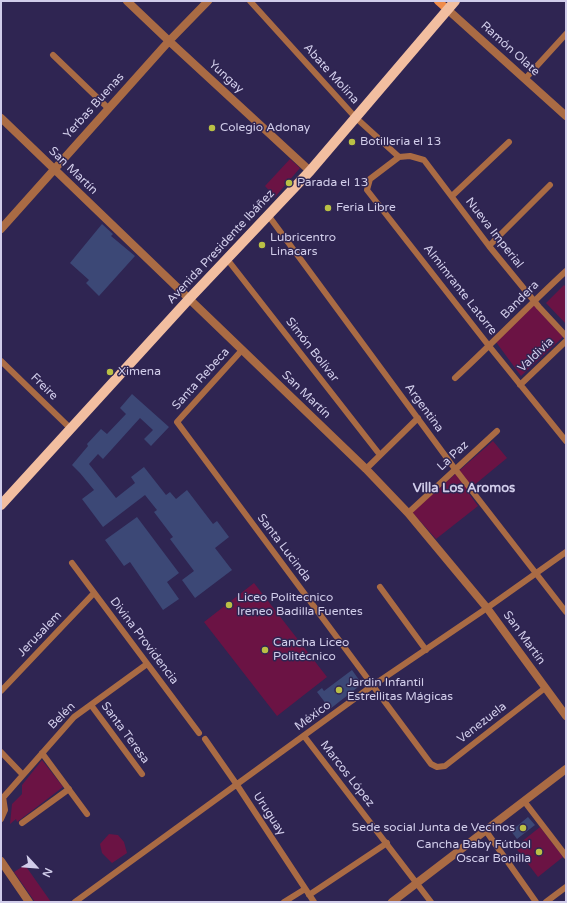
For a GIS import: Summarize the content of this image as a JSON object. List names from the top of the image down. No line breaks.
{"streets":{"main road":["Ramón Olate","Avenida Presidente Ibáñez"],"street":["Abate Molina","Yungay","Yerbas Buenas","San Martín","Nueva Imperial","Almimrante Latorre","Bandera","Simón Bolívar","Valdivia","Santa Rebeca","Freire","Argentina","La Paz","Santa Lucinda","Jerusalem","Divina Providencia","Belén","México","Venezuela","Santa Teresa","Marcos López","Uruguay"]},"crossings":[["Ramón Olate","Avenida Presidente Ibáñez"],["Abate Molina","Nueva Imperial"],["Abate Molina","Avenida Presidente Ibáñez"],["Abate Molina","Almimrante Latorre"],["Yungay","Yerbas Buenas"],["Yungay","Avenida Presidente Ibáñez"],["Yerbas Buenas","San Martín"],["San Martín","Avenida Presidente Ibáñez"],["San Martín","Santa Rebeca"],["San Martín","La Paz"],["San Martín","México"],["San Martín","Venezuela"],["Nueva Imperial","Almimrante Latorre"],["Nueva Imperial","Bandera"],["Avenida Presidente Ibáñez","Simón Bolívar"],["Avenida Presidente Ibáñez","Freire"],["Avenida Presidente Ibáñez","Argentina"],["Almimrante Latorre","Bandera"],["Almimrante Latorre","Valdivia"],["Santa Rebeca","Santa Lucinda"],["Argentina","La Paz"],["Argentina","México"],["Santa Lucinda","México"],["Santa Lucinda","Venezuela"],["Jerusalem","Divina Providencia"],["Divina Providencia","Belén"],["Belén","Santa Teresa"],["México","Marcos López"],["México","Uruguay"]],"districts":["Villa Los Aromos"],"places":["Colegio Adonay","Botilleria el 13","Parada el 13","Feria Libre","Lubricentro Linacars","Ximena","Liceo Politecnico Ireneo Badilla Fuentes","Cancha Liceo Politécnico","Jardin Infantil Estrellitas Mágicas","Sede social Junta de Vecinos","Cancha Baby Fútbol Oscar Bonilla"],"north":"bottom right"}
